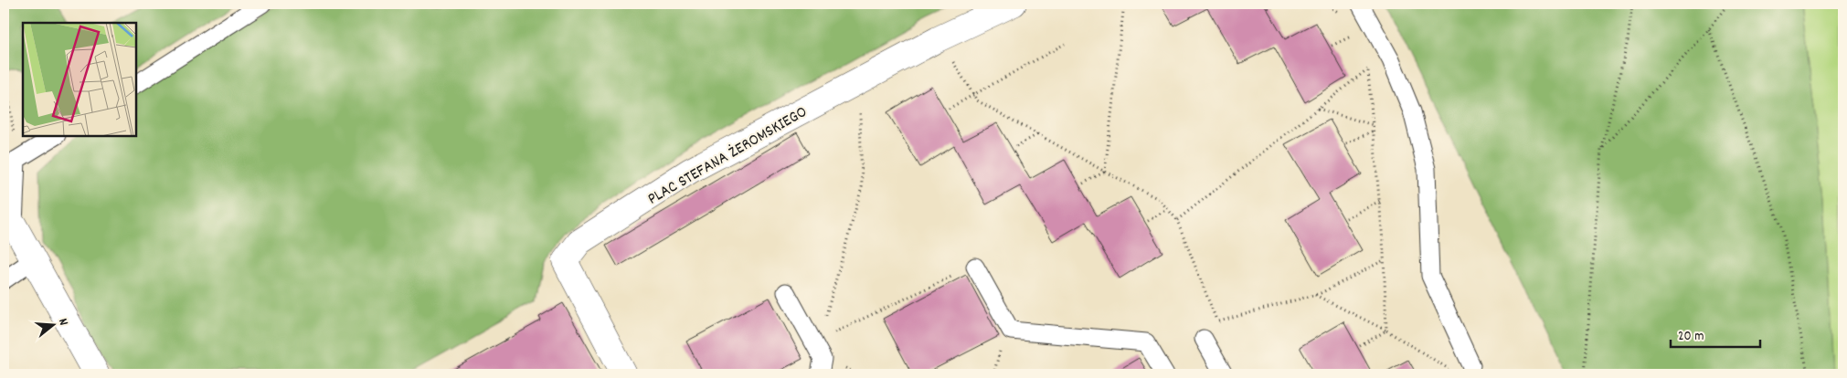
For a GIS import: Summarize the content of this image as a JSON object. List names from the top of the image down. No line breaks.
{"streets":{"street":["PLAC STEFANA ŻEROMSKIEGO"]},"scale_bar":"20 m","north":"right"}
